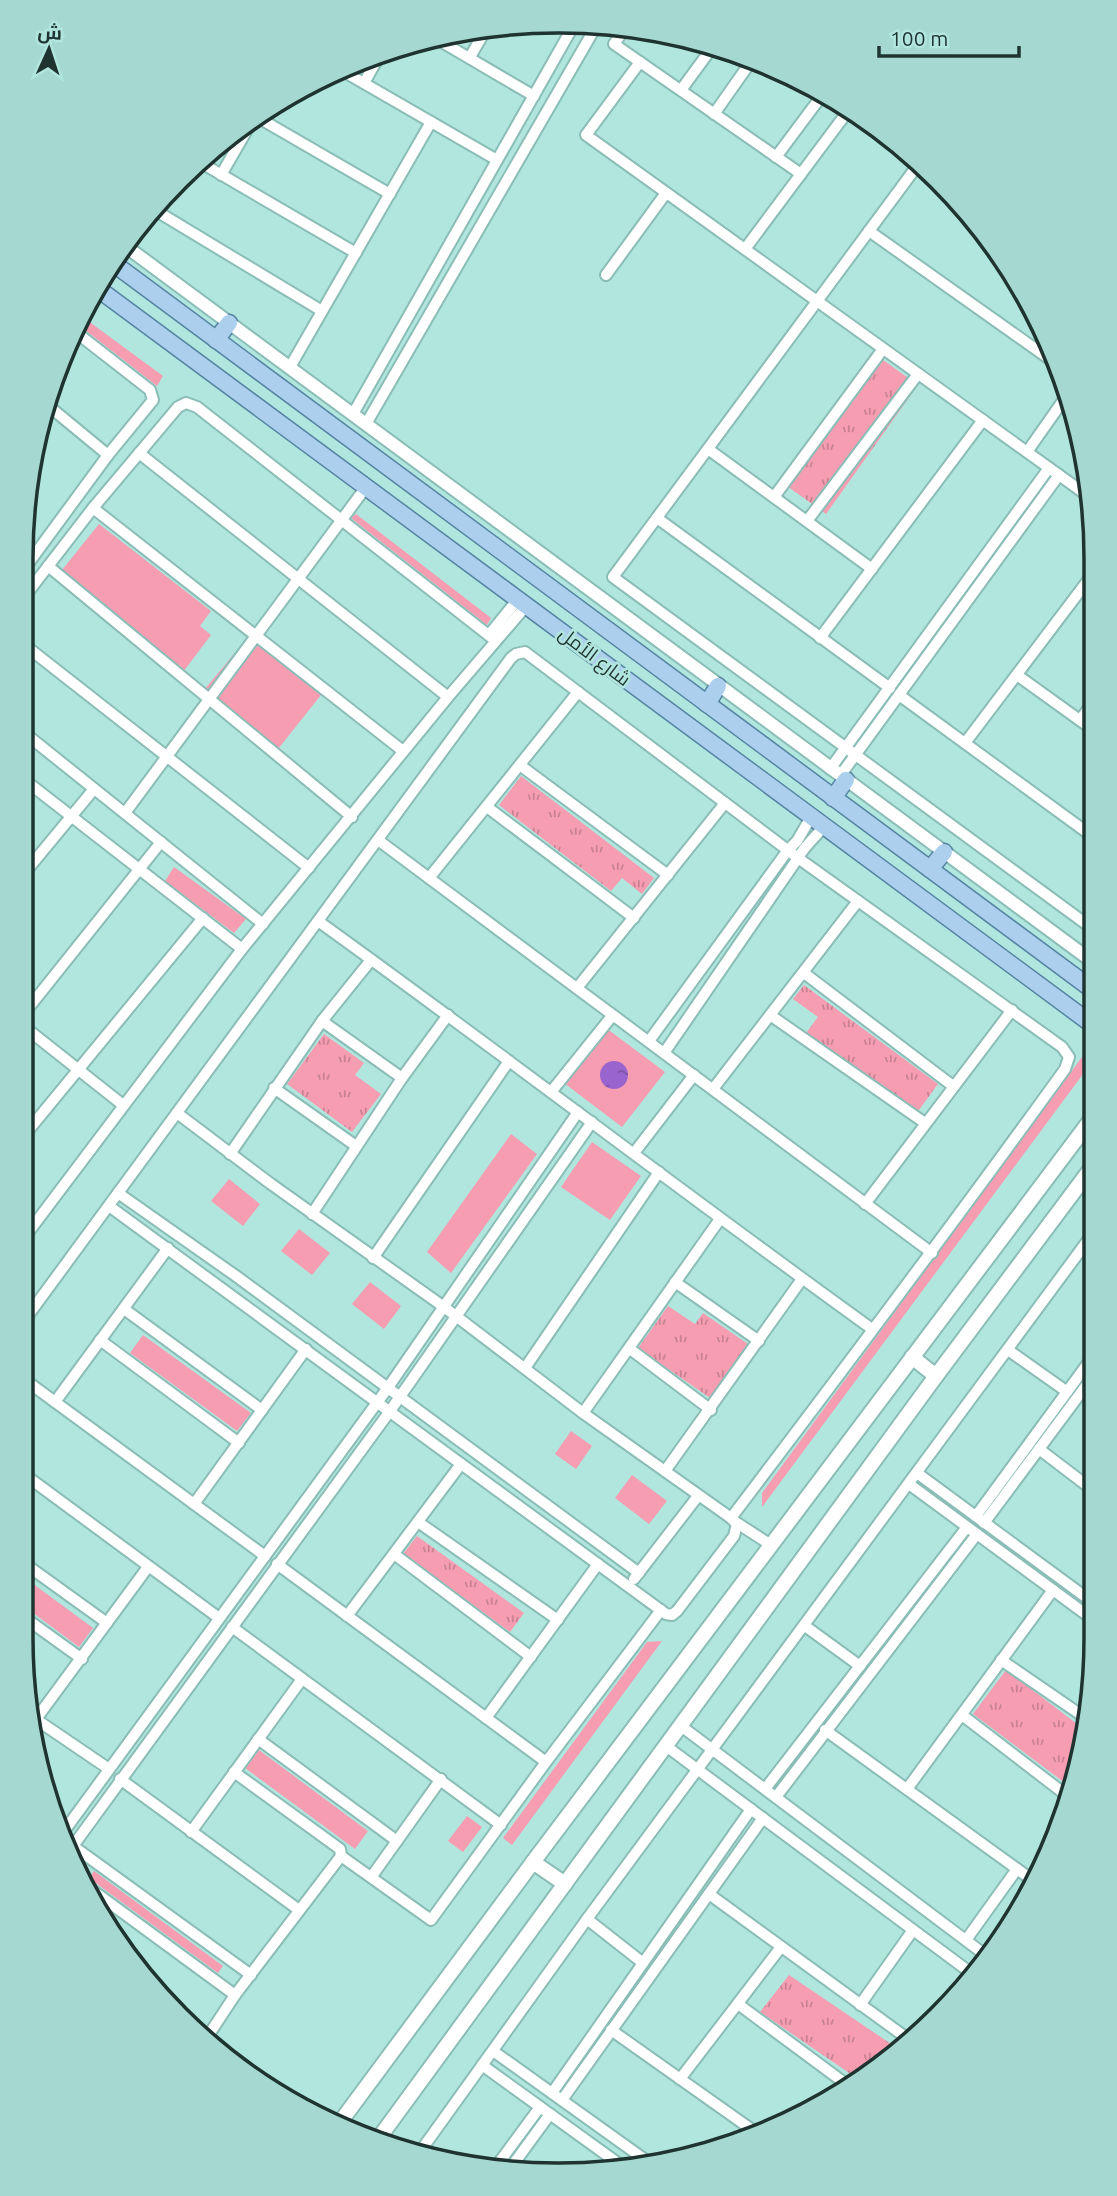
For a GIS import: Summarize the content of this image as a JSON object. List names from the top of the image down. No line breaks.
{"streets":{"main road":["شارع الأمل"]},"scale_bar":"100 m","north":"top"}
